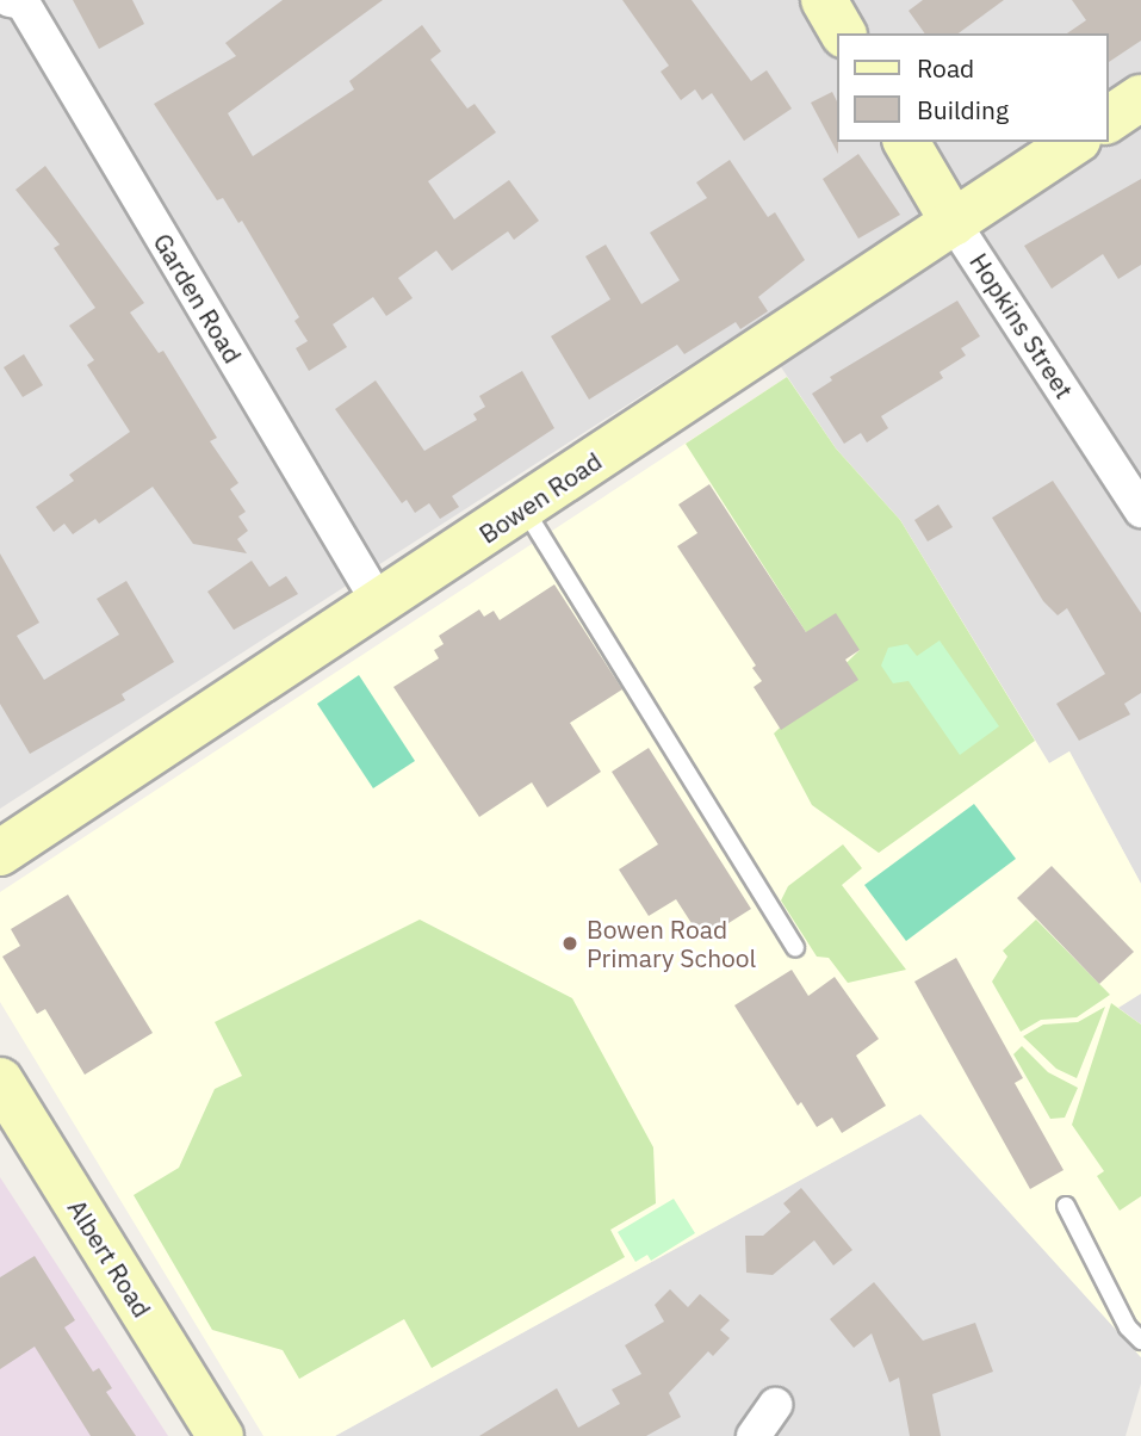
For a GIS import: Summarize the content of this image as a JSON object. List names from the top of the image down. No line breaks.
{"streets":{"street":["Garden Road","Hopkins Street","Bowen Road","Albert Road"]},"crossings":[["Garden Road","Bowen Road"],["Hopkins Street","Bowen Road"]],"places":["Bowen Road Primary School"],"legend":["Road","Building"]}
